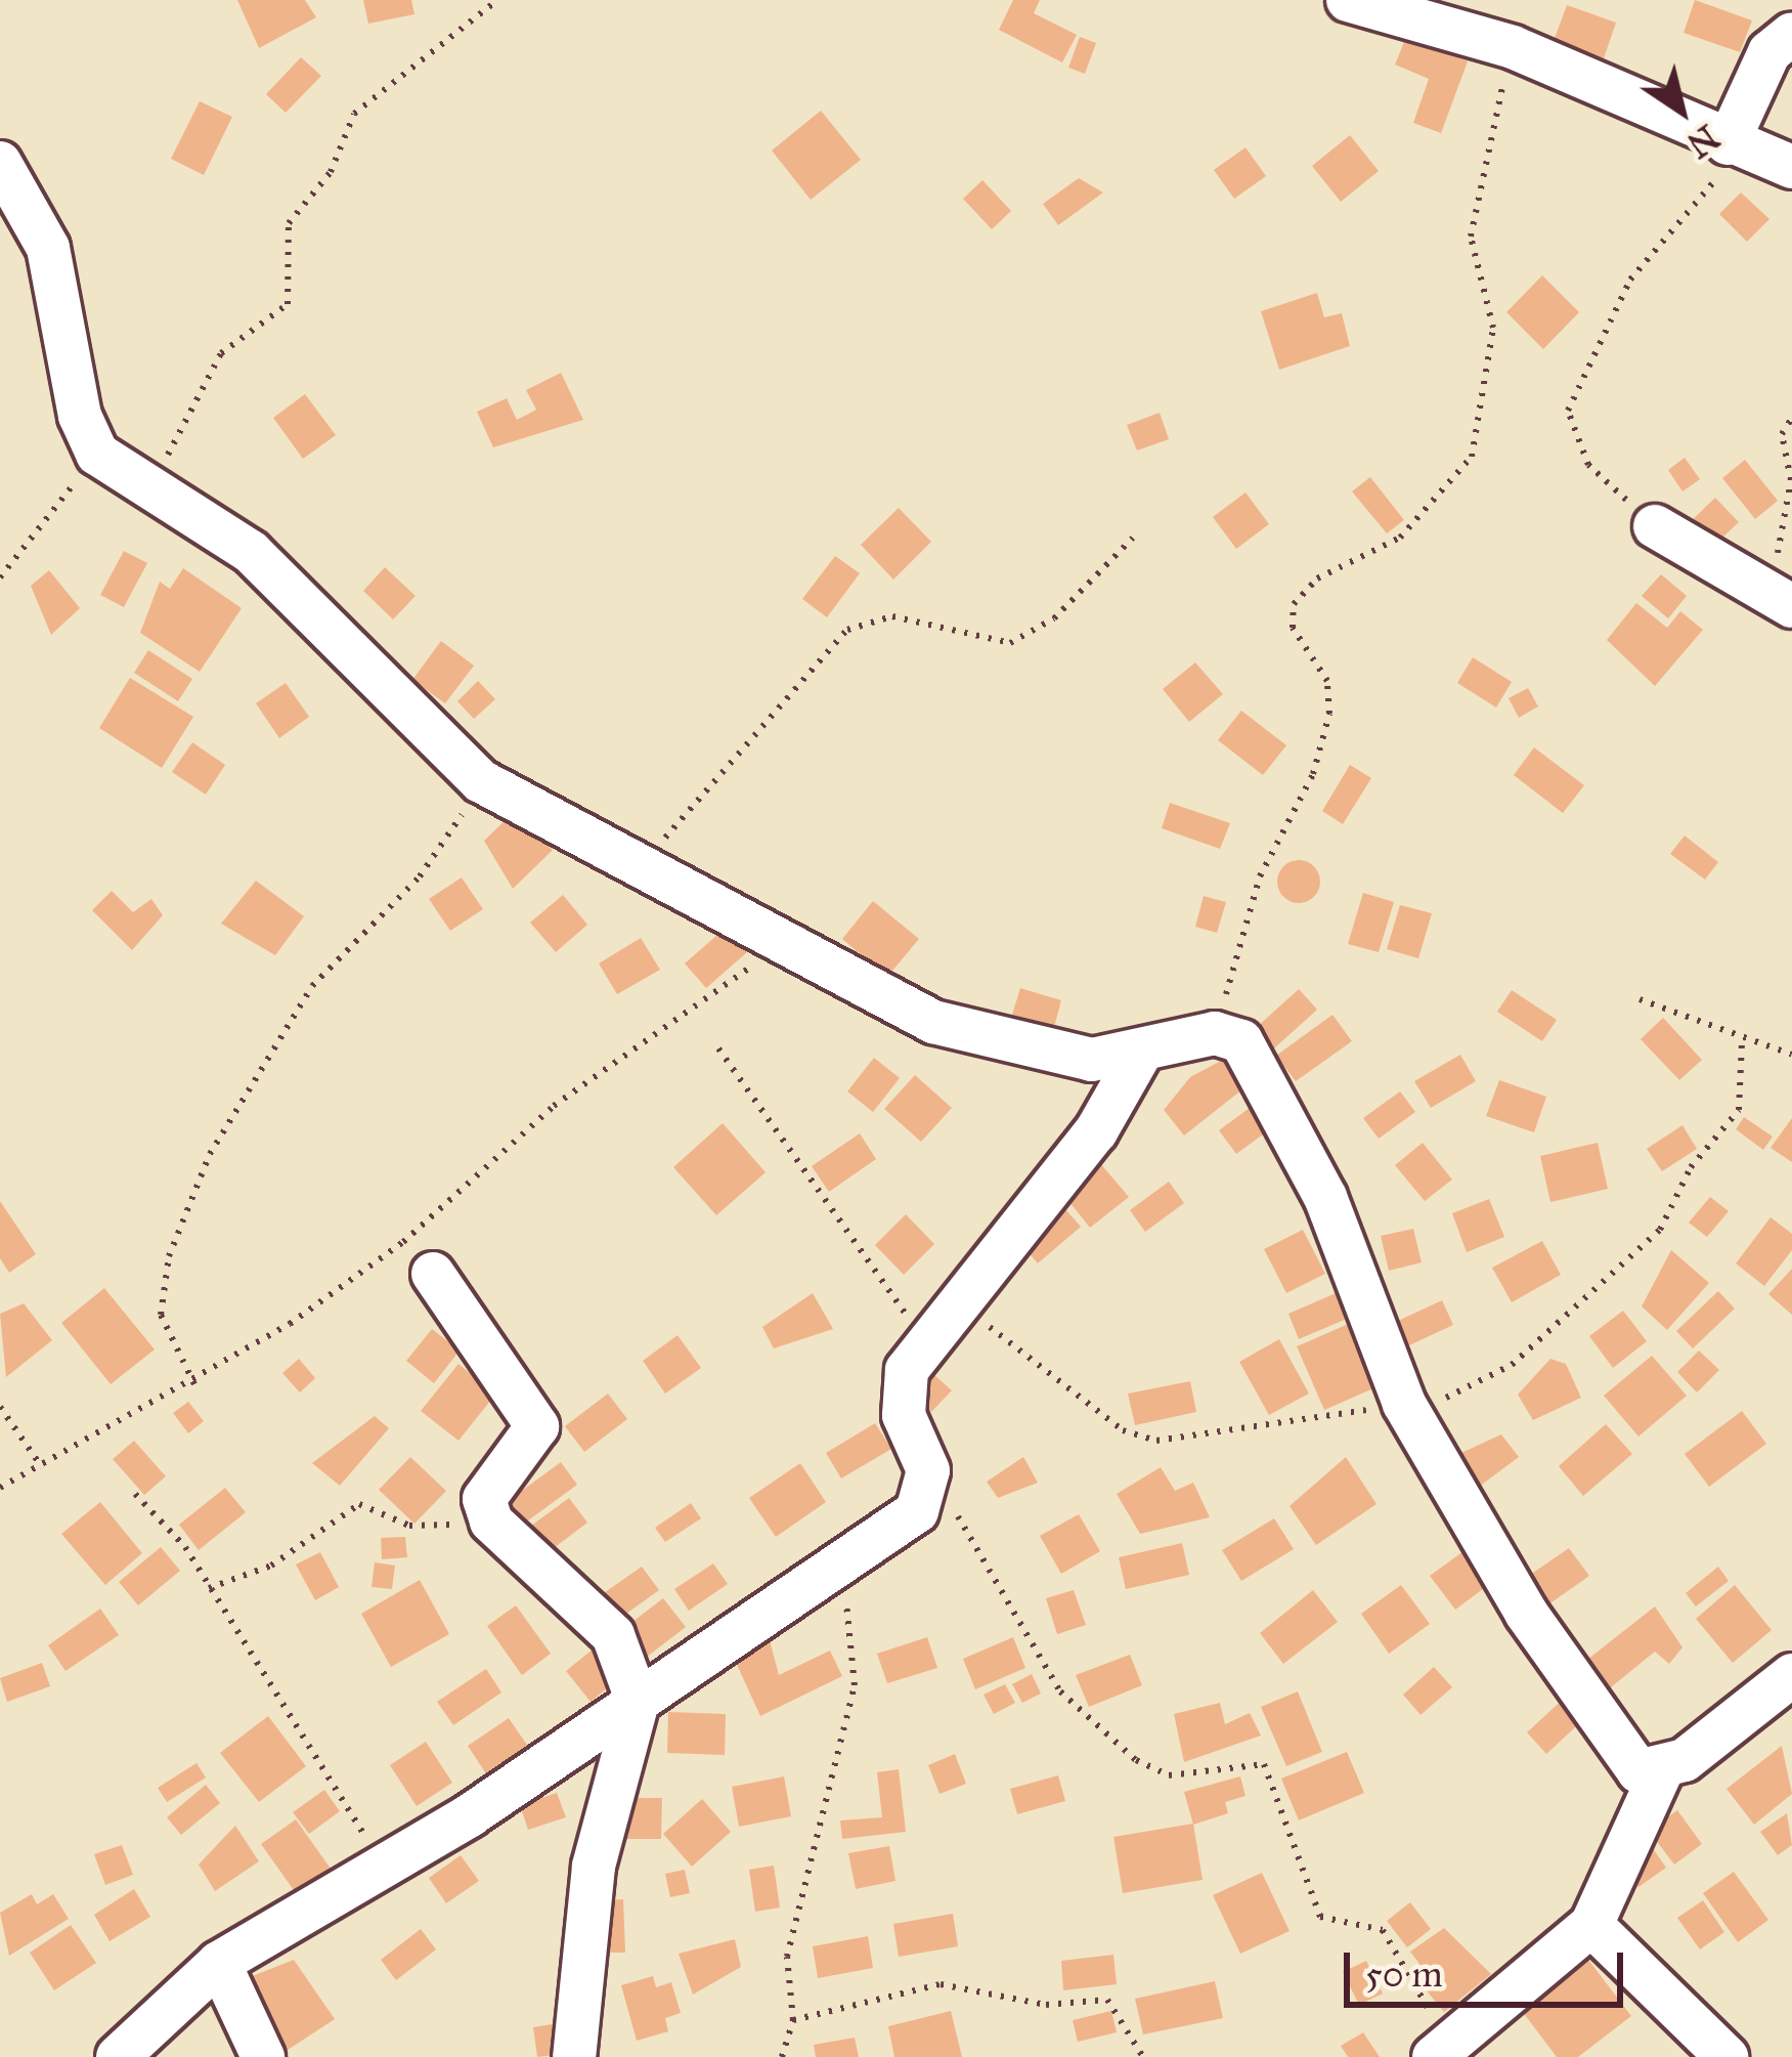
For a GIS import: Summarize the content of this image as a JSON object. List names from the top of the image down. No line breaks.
{"scale_bar":"50 m","north":"bottom right"}
